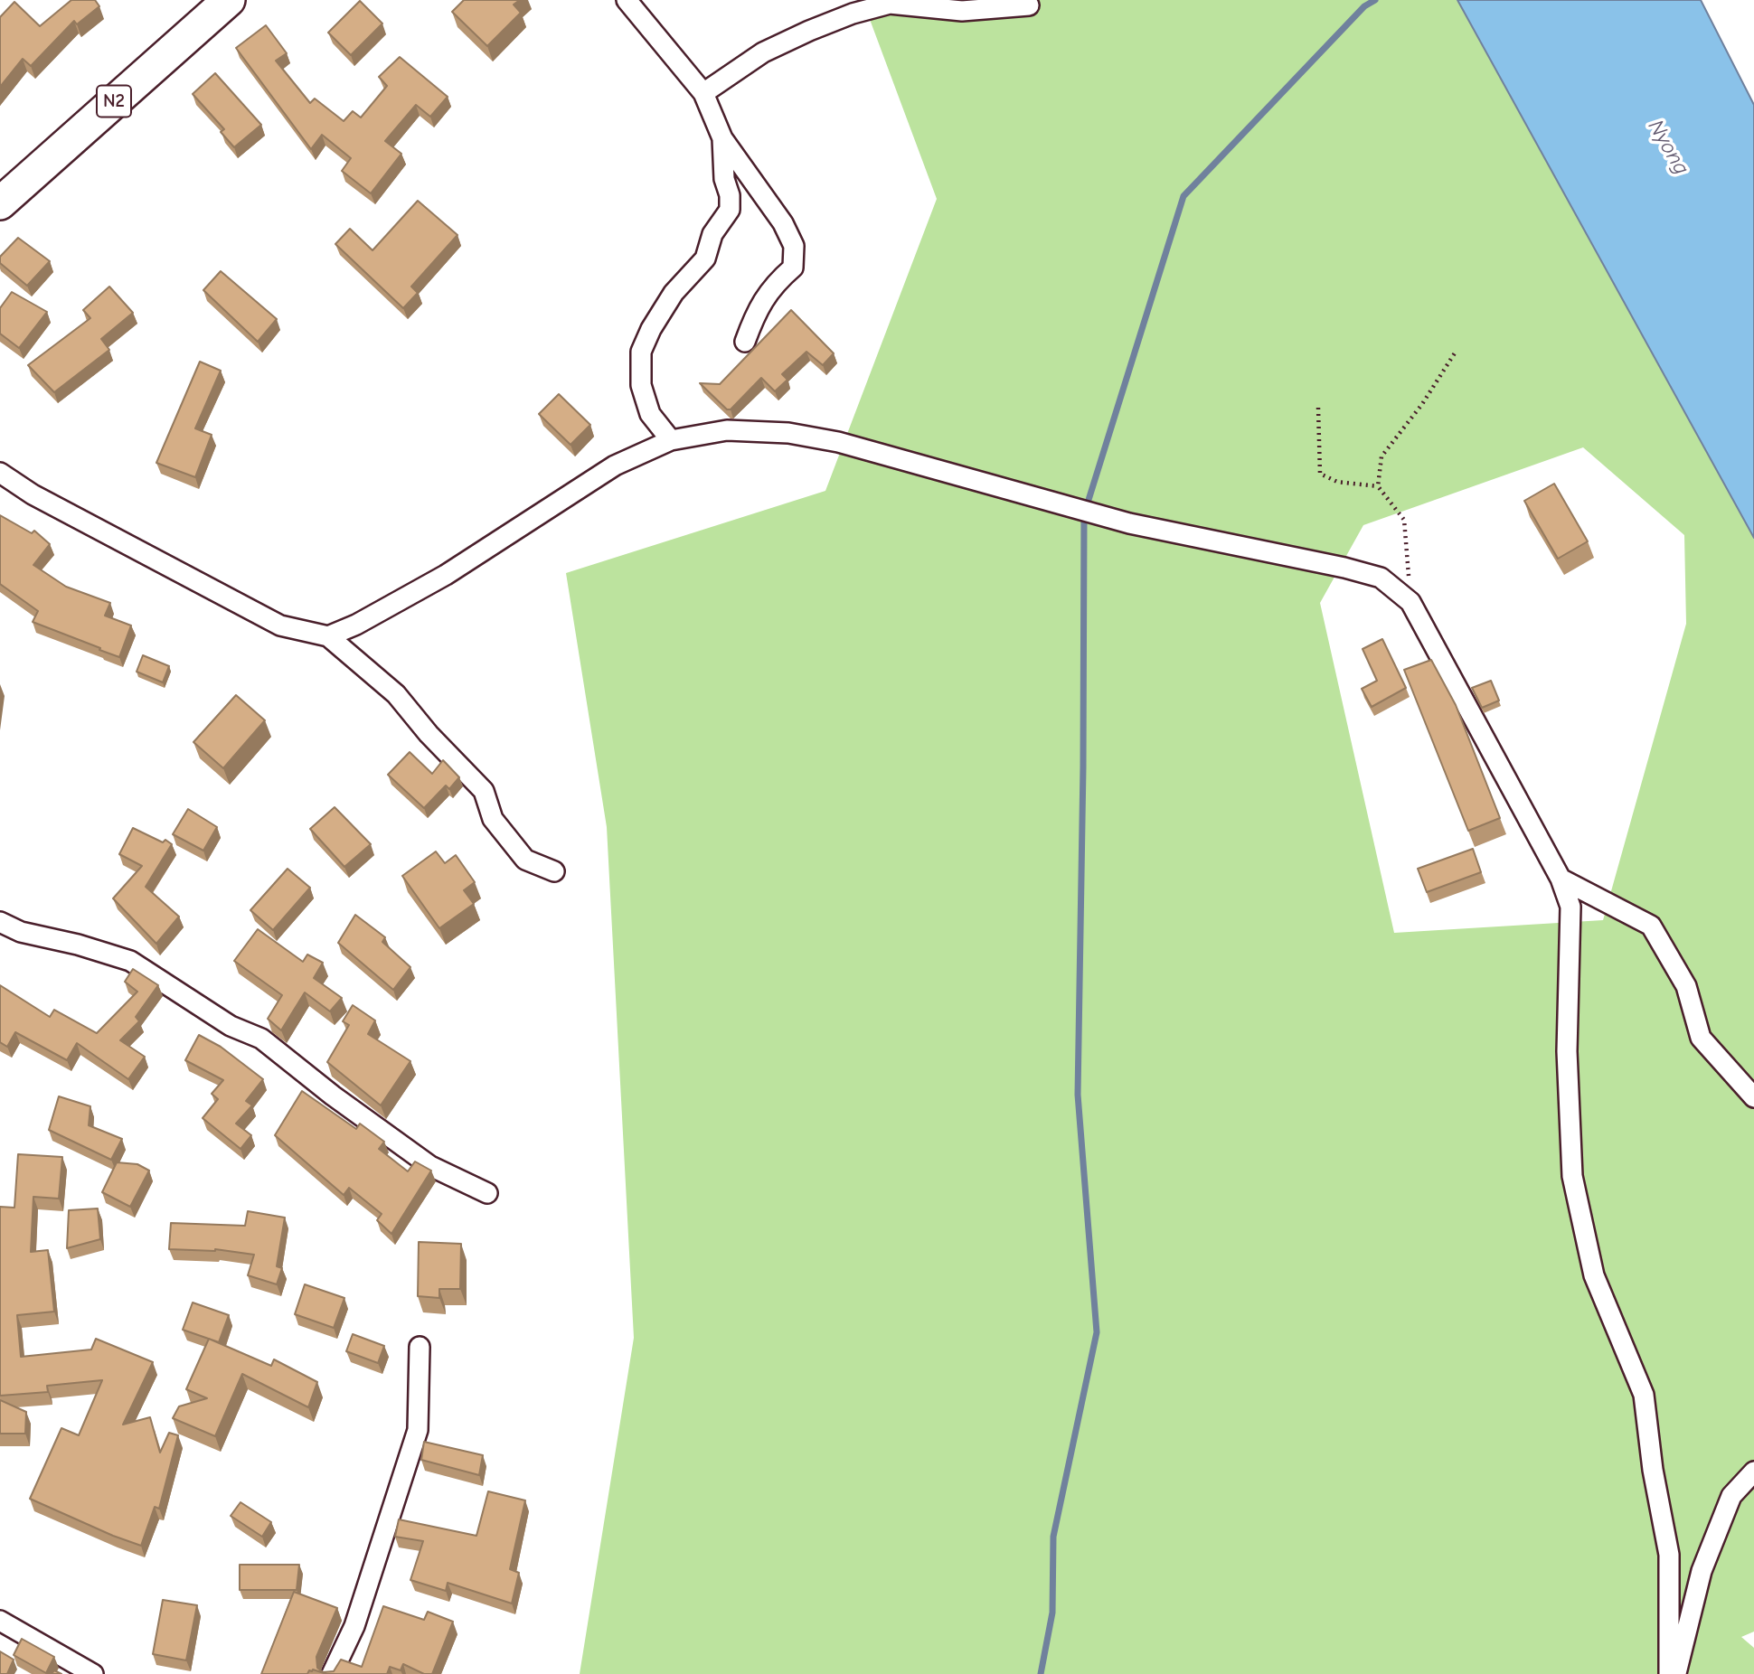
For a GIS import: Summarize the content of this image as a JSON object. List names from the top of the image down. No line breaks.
{"streets":{"highway":["N2"]},"water":["Nyong"]}
